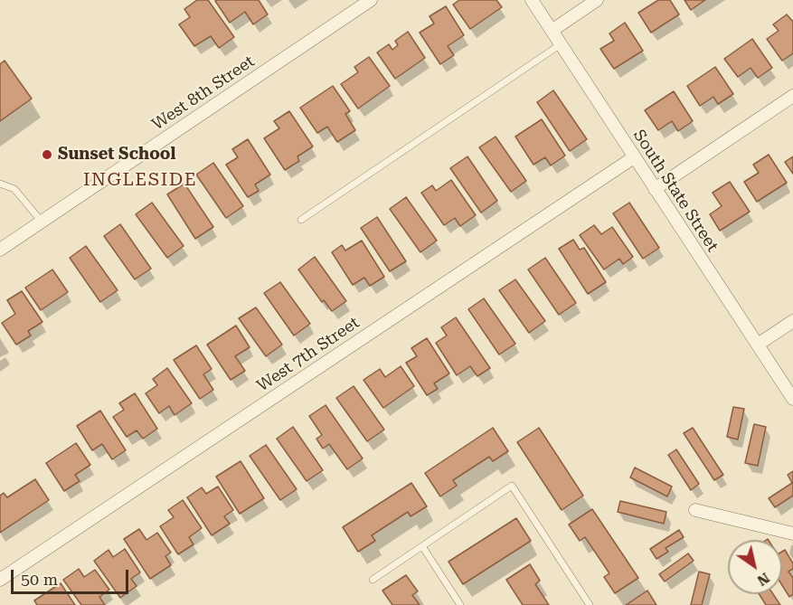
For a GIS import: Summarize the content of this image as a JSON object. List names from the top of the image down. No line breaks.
{"streets":{"street":["West 8th Street","South State Street","West 7th Street"]},"crossings":[["South State Street","West 7th Street"]],"districts":["INGLESIDE"],"places":["Sunset School"],"scale_bar":"50 m","north":"bottom right"}
